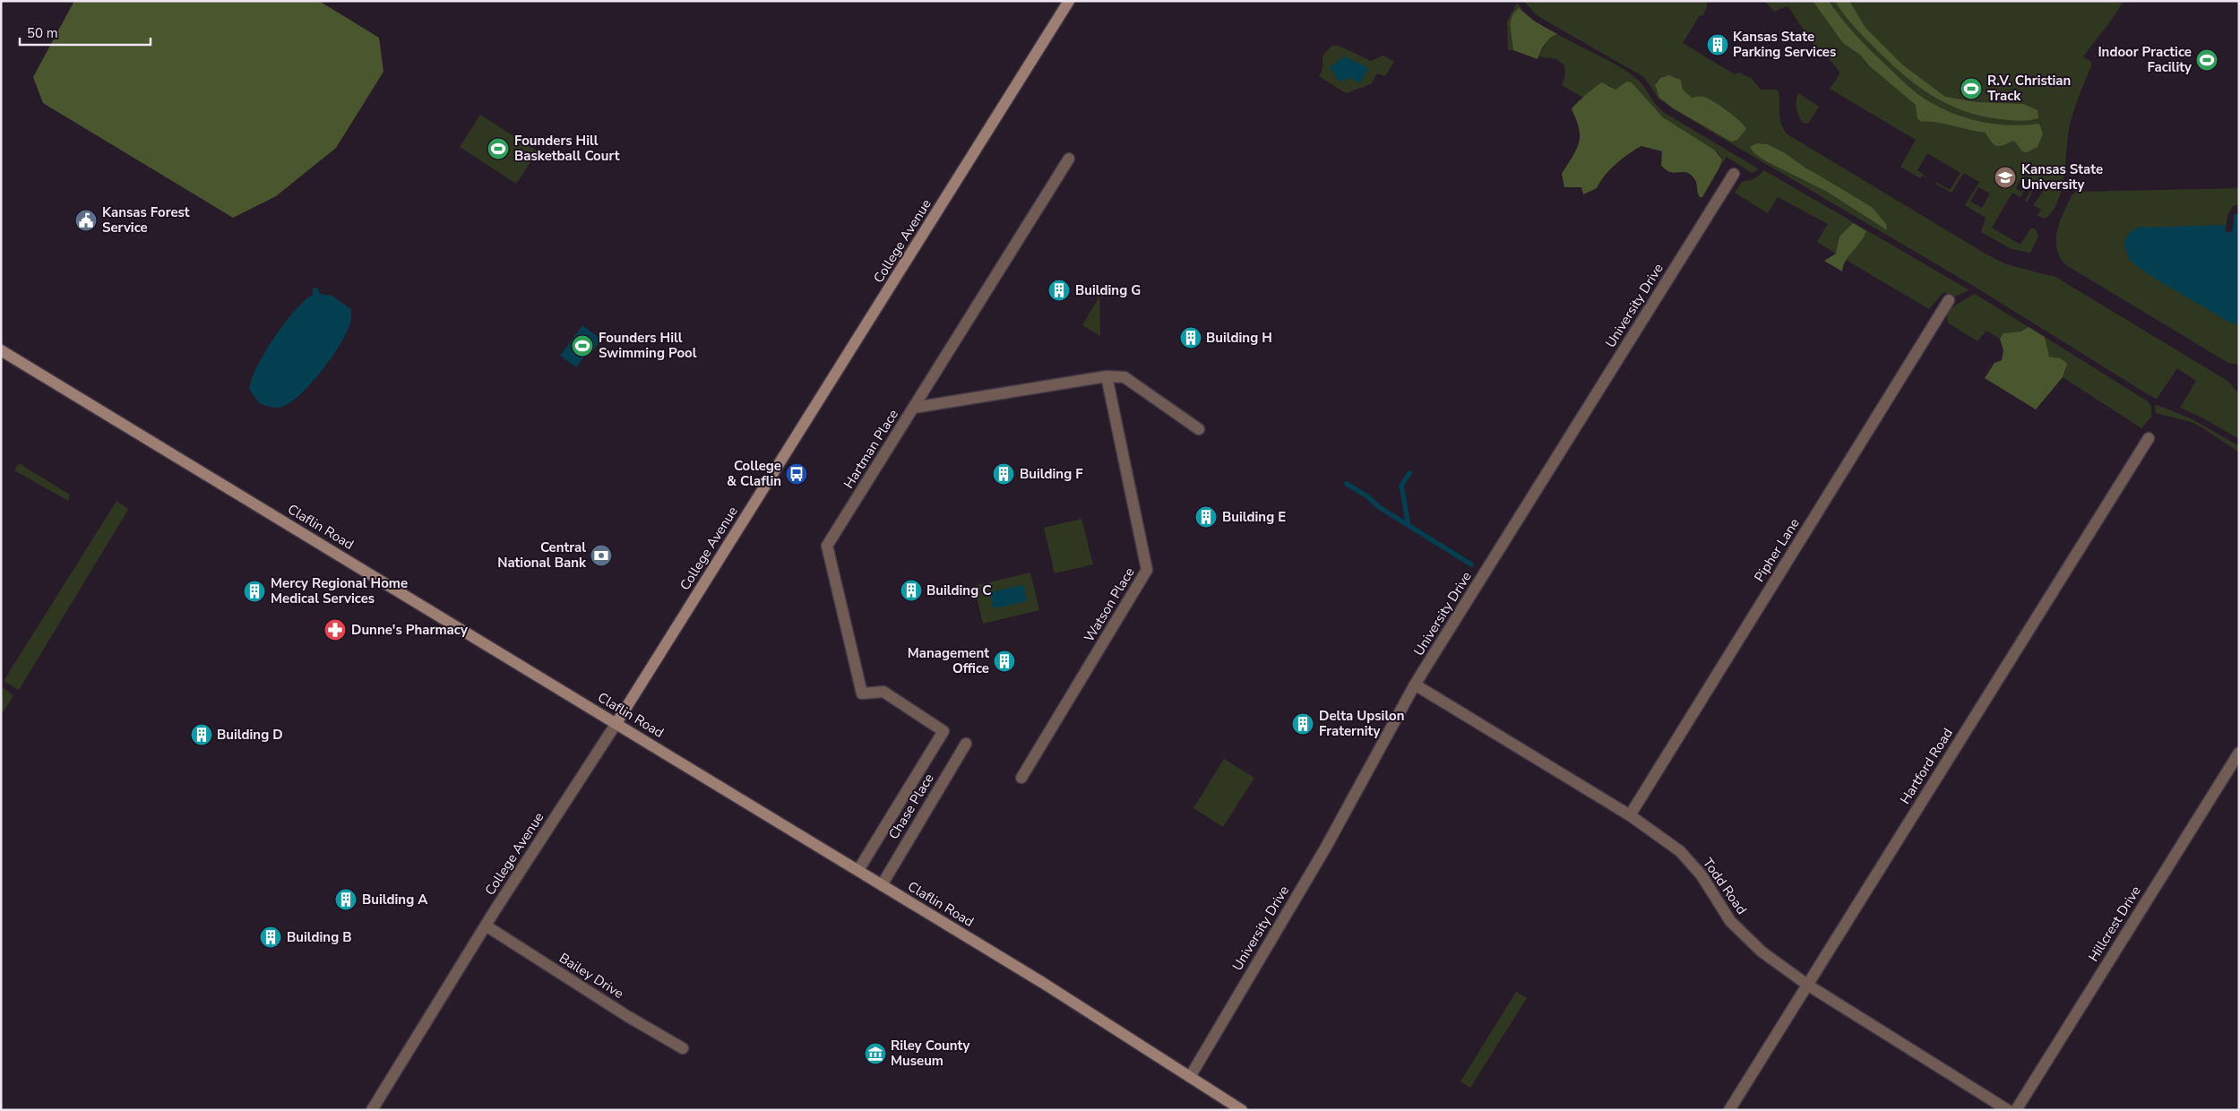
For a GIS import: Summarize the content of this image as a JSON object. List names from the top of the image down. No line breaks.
{"streets":{"street":["College Avenue","University Drive","Hartman Place","Claflin Road","Pipher Lane","Watson Place","Hartford Road","Chase Place","Todd Road","Hillcrest Drive","Bailey Drive"]},"crossings":[["College Avenue","Claflin Road"],["College Avenue","Bailey Drive"],["University Drive","Claflin Road"],["University Drive","Todd Road"],["Hartman Place","Chase Place"],["Claflin Road","Chase Place"],["Pipher Lane","Todd Road"],["Hartford Road","Todd Road"]],"places":{"building":["Kansas State Parking Services","Building G","Building H","Building F","Building E","Building C","Mercy Regional Home Medical Services","Management Office","Delta Upsilon Fraternity","Building D","Building A","Building B"],"sports":["Indoor Practice Facility","R.V. Christian Track","Founders Hill Basketball Court","Founders Hill Swimming Pool"],"school or university":["Kansas State University"],"public building":["Kansas Forest Service"],"bus stop":["College & Claflin"],"bank":["Central National Bank"],"pharmacy":["Dunne's Pharmacy"],"museum":["Riley County Museum"]},"scale_bar":"50 m"}
